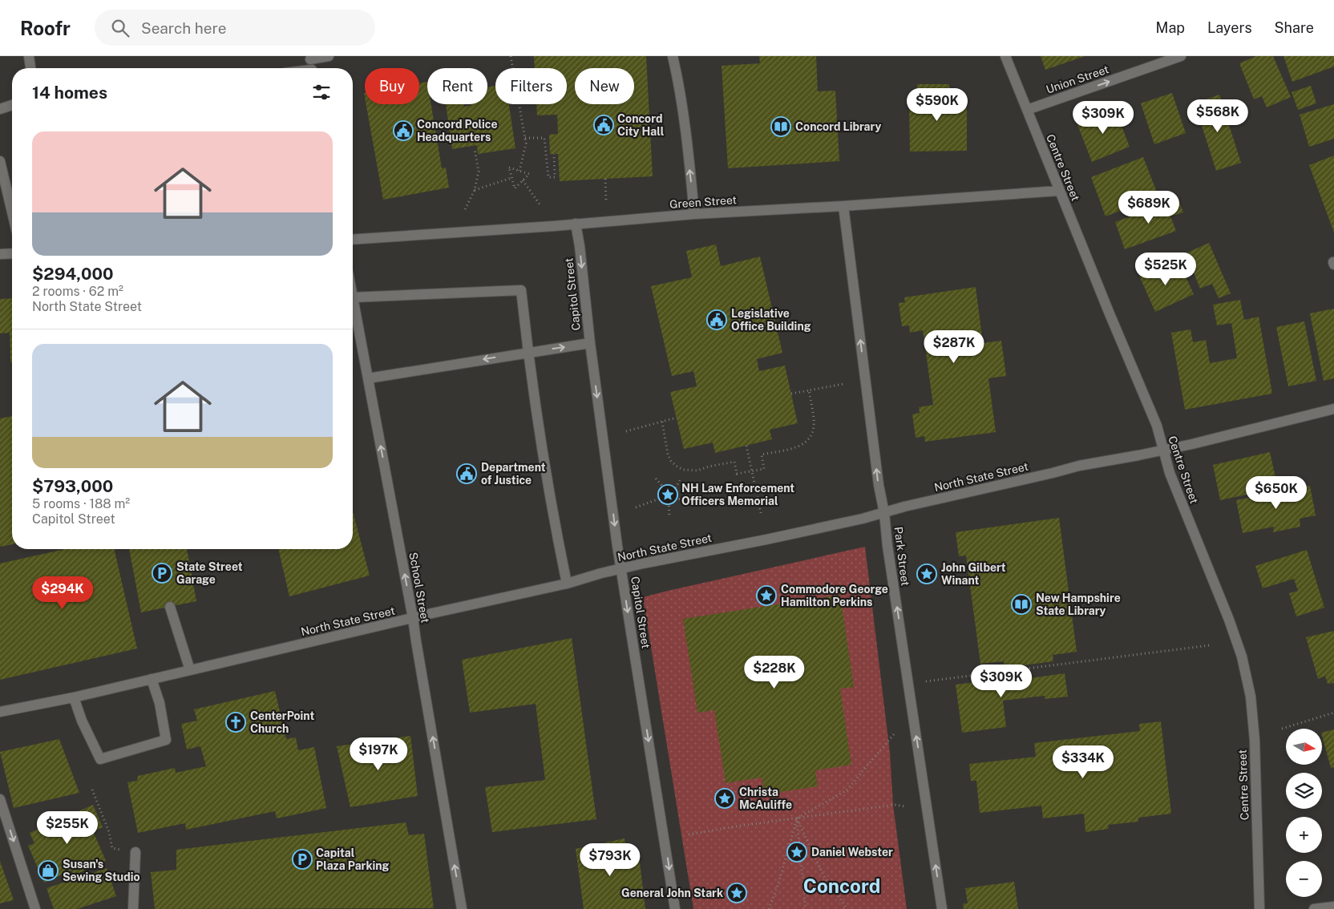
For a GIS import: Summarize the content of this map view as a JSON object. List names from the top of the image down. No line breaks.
{"streets":{"street":["Union Street","Centre Street","Green Street","Capitol Street","North State Street","Park Street","School Street"]},"crossings":[["Union Street","Centre Street"],["Centre Street","Green Street"],["Centre Street","North State Street"],["Green Street","Capitol Street"],["Green Street","Park Street"],["Capitol Street","North State Street"],["North State Street","Park Street"],["North State Street","School Street"]],"one_way":["Union Street","Park Street","School Street"],"districts":["Concord"],"places":{"public building":["Concord City Hall","Concord Police Headquarters","Legislative Office Building","Department of Justice"],"library":["Concord Library","New Hampshire State Library"],"place":["NH Law Enforcement Officers Memorial","John Gilbert Winant","Commodore George Hamilton Perkins","Christa McAuliffe","Daniel Webster","General John Stark"],"parking":["State Street Garage","Capital Plaza Parking"],"church":["CenterPoint Church"],"shop":["Susan's Sewing Studio"]},"north":"right","page":{"header":"Roofr","search":"Search here","nav":["Map","Layers","Share"],"chip":["Buy","Rent","Filters","New"],"heading":"14 homes","price":["$590K","$568K","$309K","$689K","$525K","$287K","$650K","$294K","$228K","$309K","$197K","$334K","$255K","$793K"],"list":[{"name":"$294,000","note":"2 rooms · 62 m² · North State Street"},{"name":"$793,000","note":"5 rooms · 188 m² · Capitol Street"}],"map_buttons":["+","−"]}}
